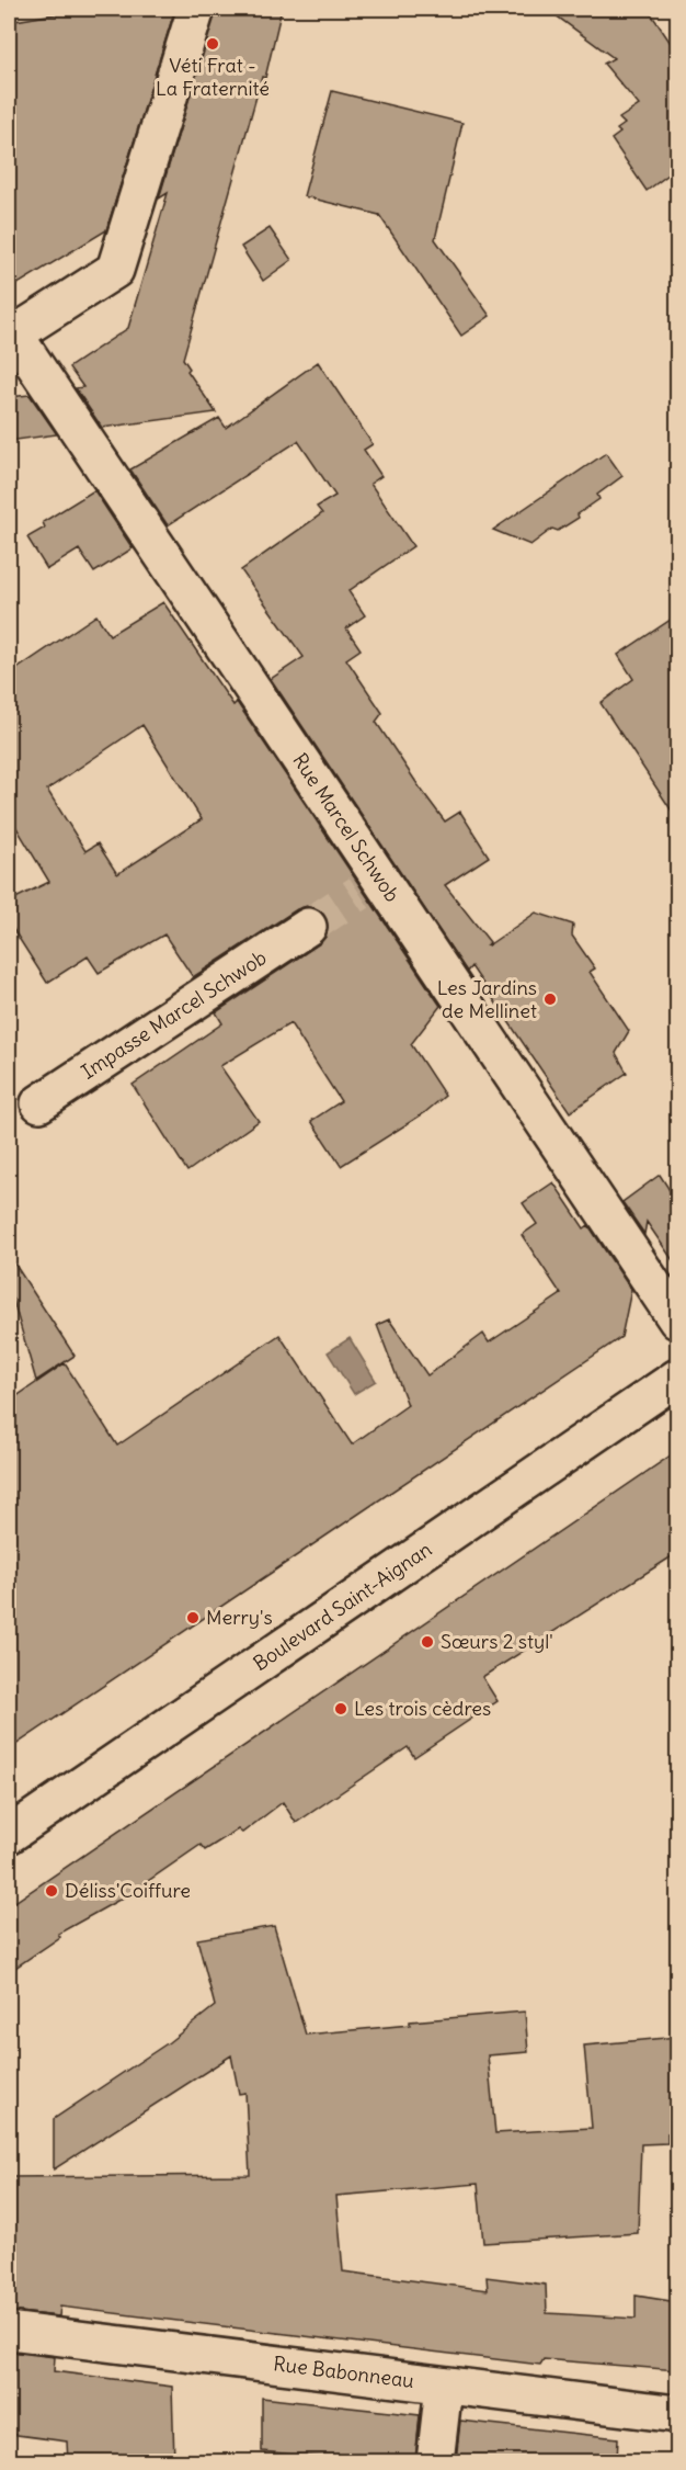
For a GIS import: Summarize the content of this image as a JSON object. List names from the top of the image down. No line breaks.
{"streets":{"street":["Rue Marcel Schwob","Impasse Marcel Schwob","Boulevard Saint-Aignan","Rue Babonneau"]},"places":["Véti Frat - La Fraternité","Les Jardins de Mellinet","Merry's","Sœurs 2 styl'","Les trois cèdres","Déliss'Coiffure"]}
